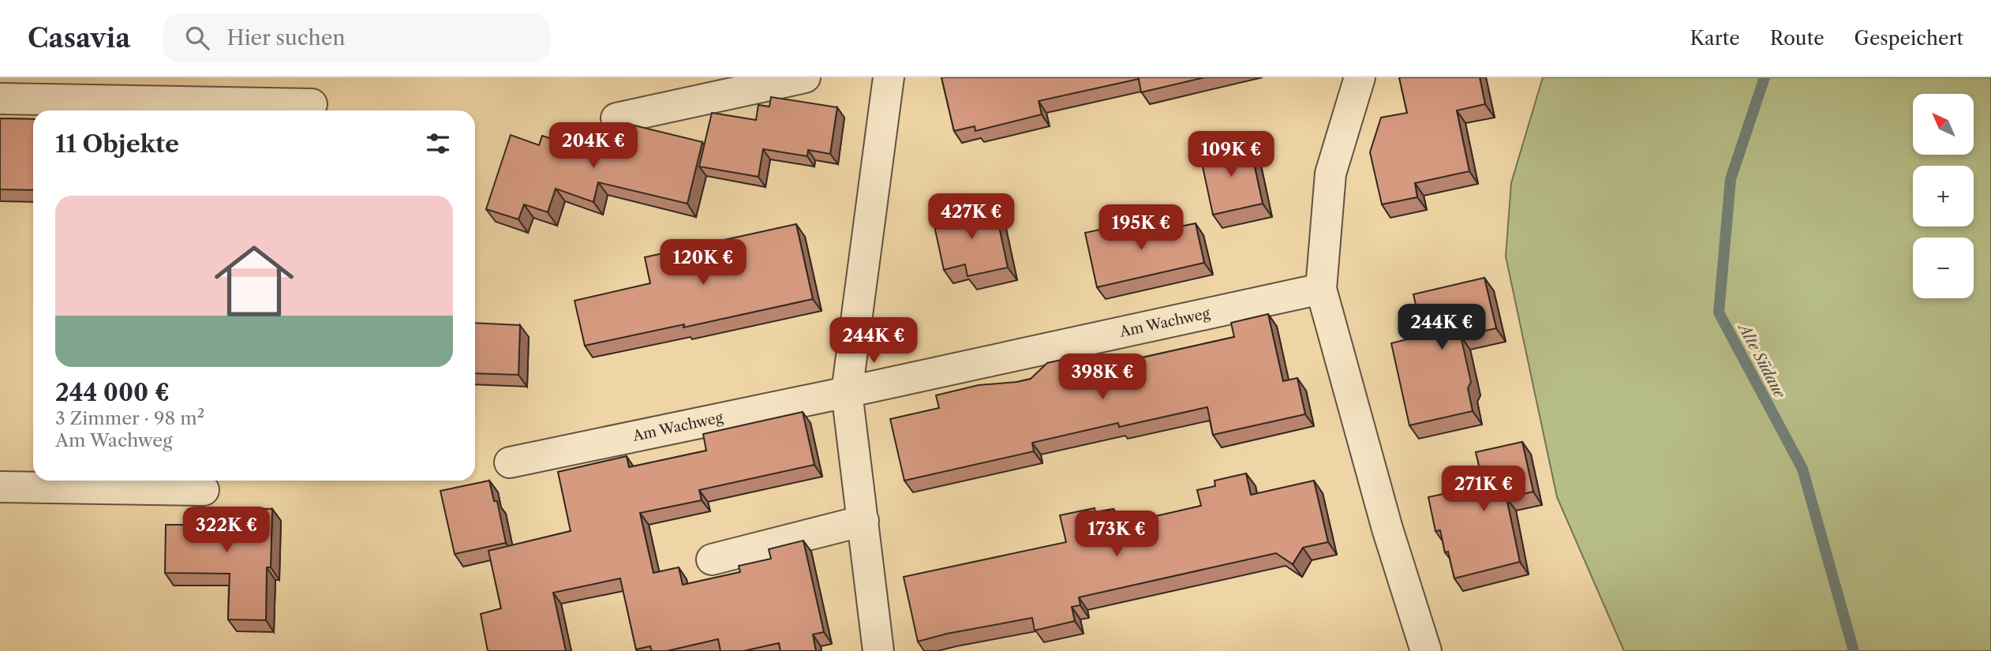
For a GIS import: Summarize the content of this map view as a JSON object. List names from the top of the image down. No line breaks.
{"streets":{"street":["Am Wachweg"]},"water":["Alte Südaue"],"north":"top left","page":{"header":"Casavia","search":"Hier suchen","nav":["Karte","Route","Gespeichert"],"map_buttons":["+","−"],"heading":"11 Objekte","price":["204K €","109K €","427K €","195K €","120K €","244K €","244K €","398K €","271K €","322K €","173K €"],"list":[{"name":"244 000 €","note":"3 Zimmer · 98 m² · Am Wachweg"}]}}
